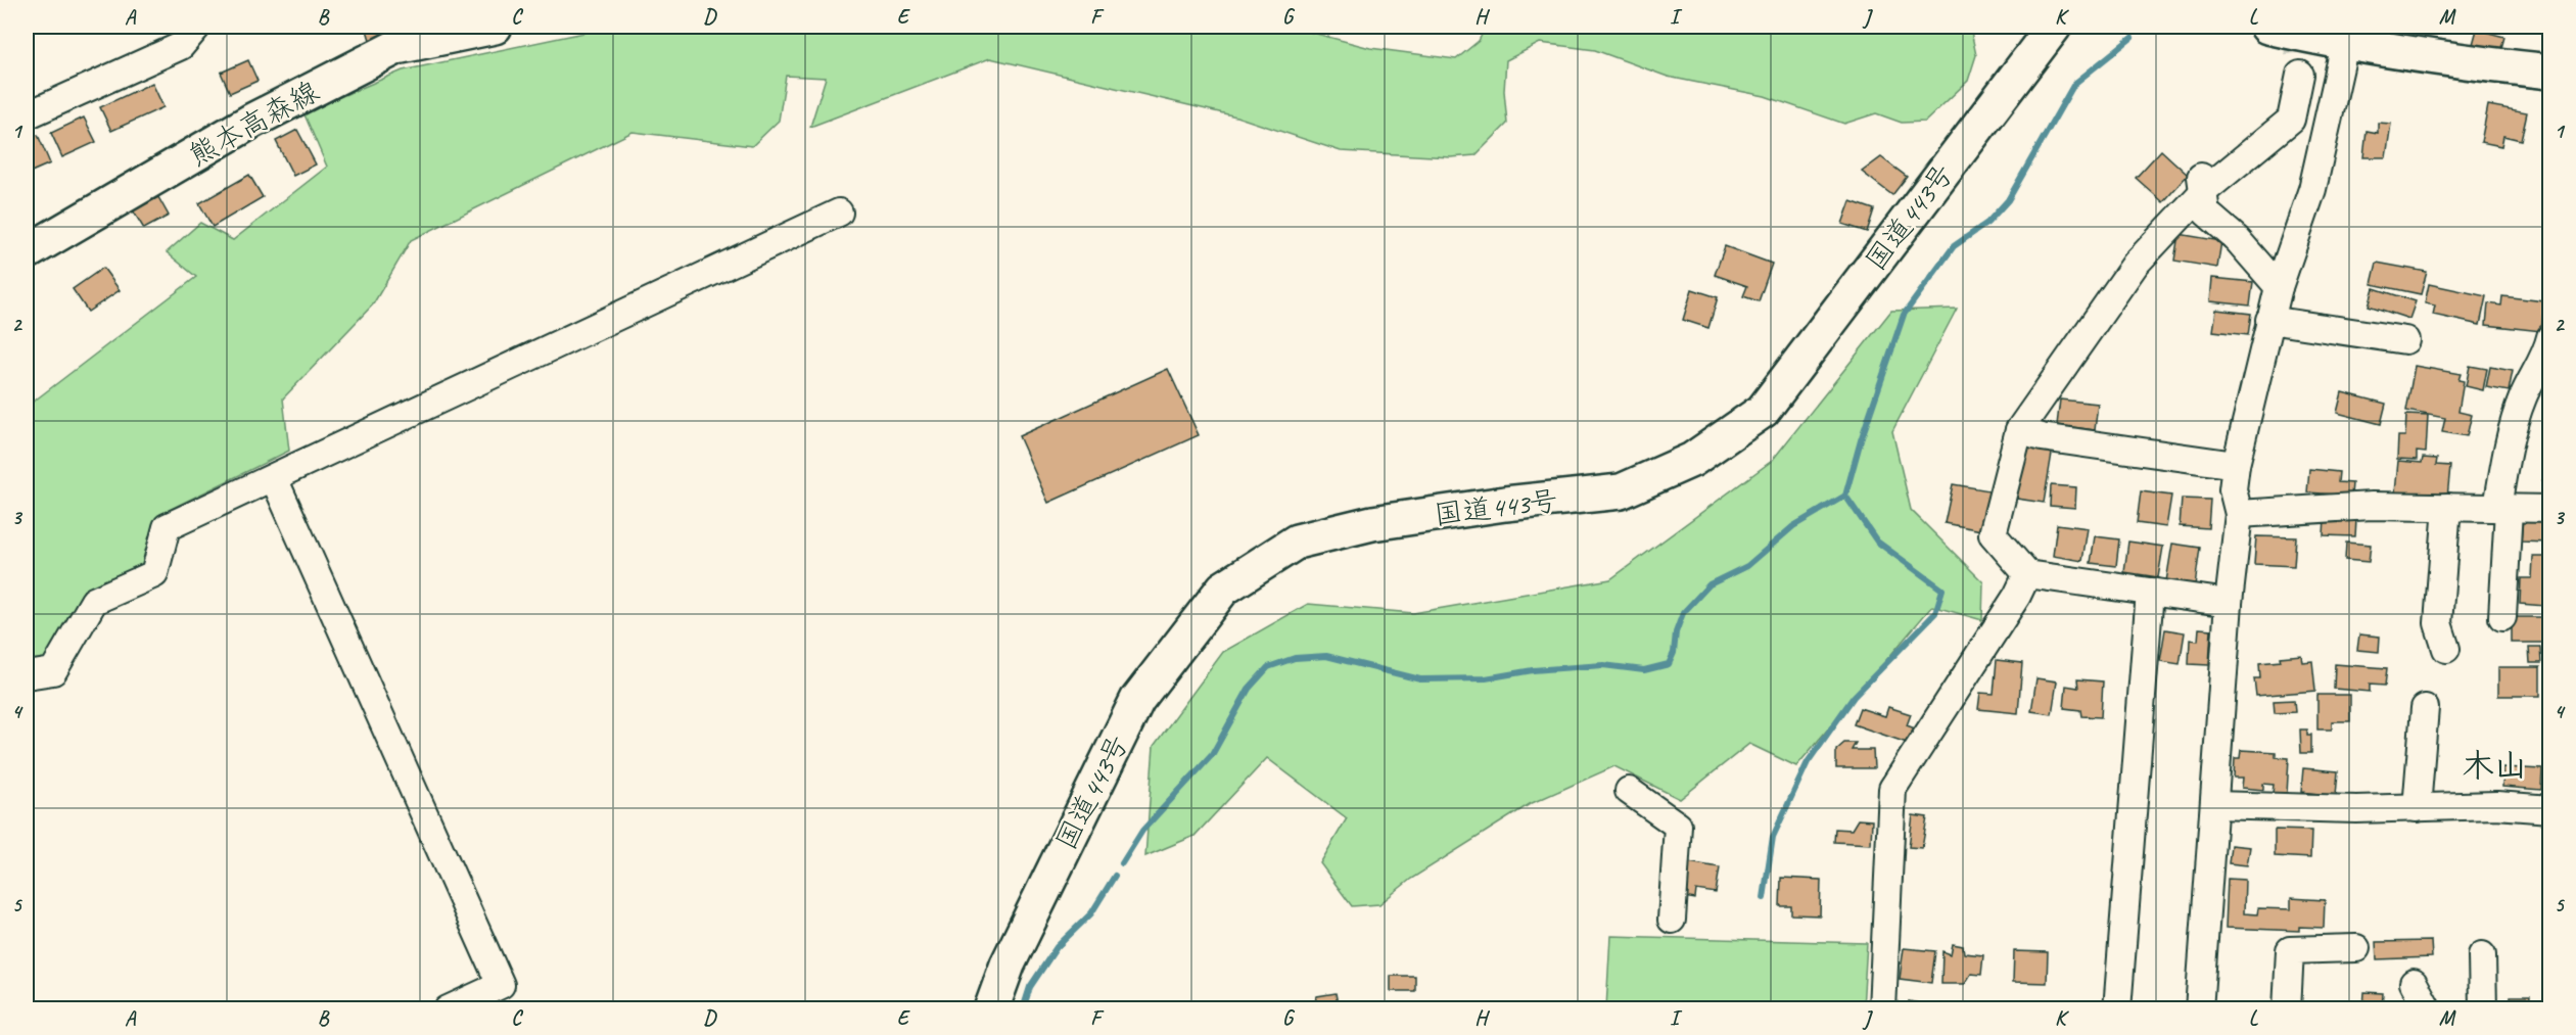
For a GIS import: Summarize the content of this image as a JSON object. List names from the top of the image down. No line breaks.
{"streets":{"main road":["熊本高森線","国道443号"]},"districts":["木山"],"grid":{"columns":["A","B","C","D","E","F","G","H","I","J","K","L","M"],"rows":["1","2","3","4","5"]}}
